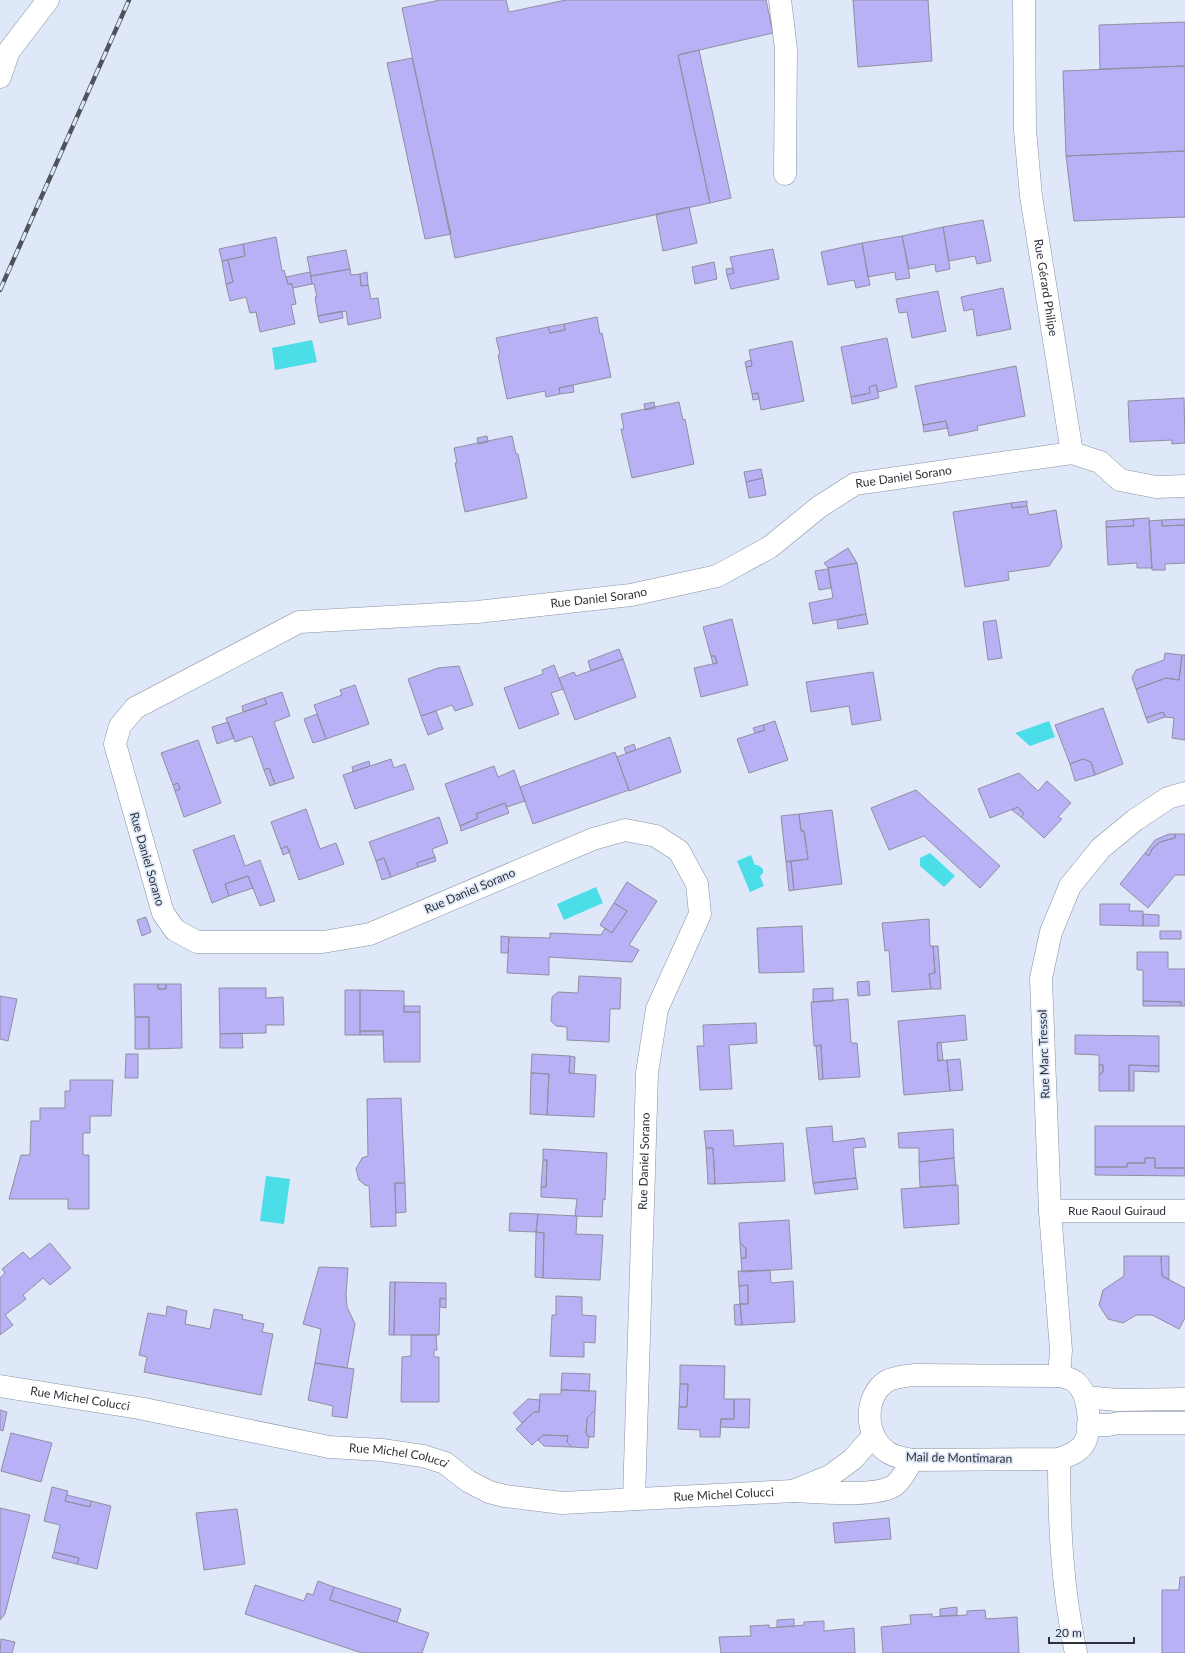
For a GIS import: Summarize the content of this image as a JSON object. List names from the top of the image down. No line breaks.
{"streets":{"street":["Rue Gérard Philipe","Rue Daniel Sorano","Rue Marc Tressol","Rue Raoul Guiraud","Rue Michel Colucci","Mail de Montimaran"]},"crossings":[["Rue Gérard Philipe","Rue Daniel Sorano"],["Rue Daniel Sorano","Rue Michel Colucci"],["Rue Marc Tressol","Rue Raoul Guiraud"],["Rue Marc Tressol","Mail de Montimaran"],["Rue Michel Colucci","Mail de Montimaran"]],"scale_bar":"20 m"}
